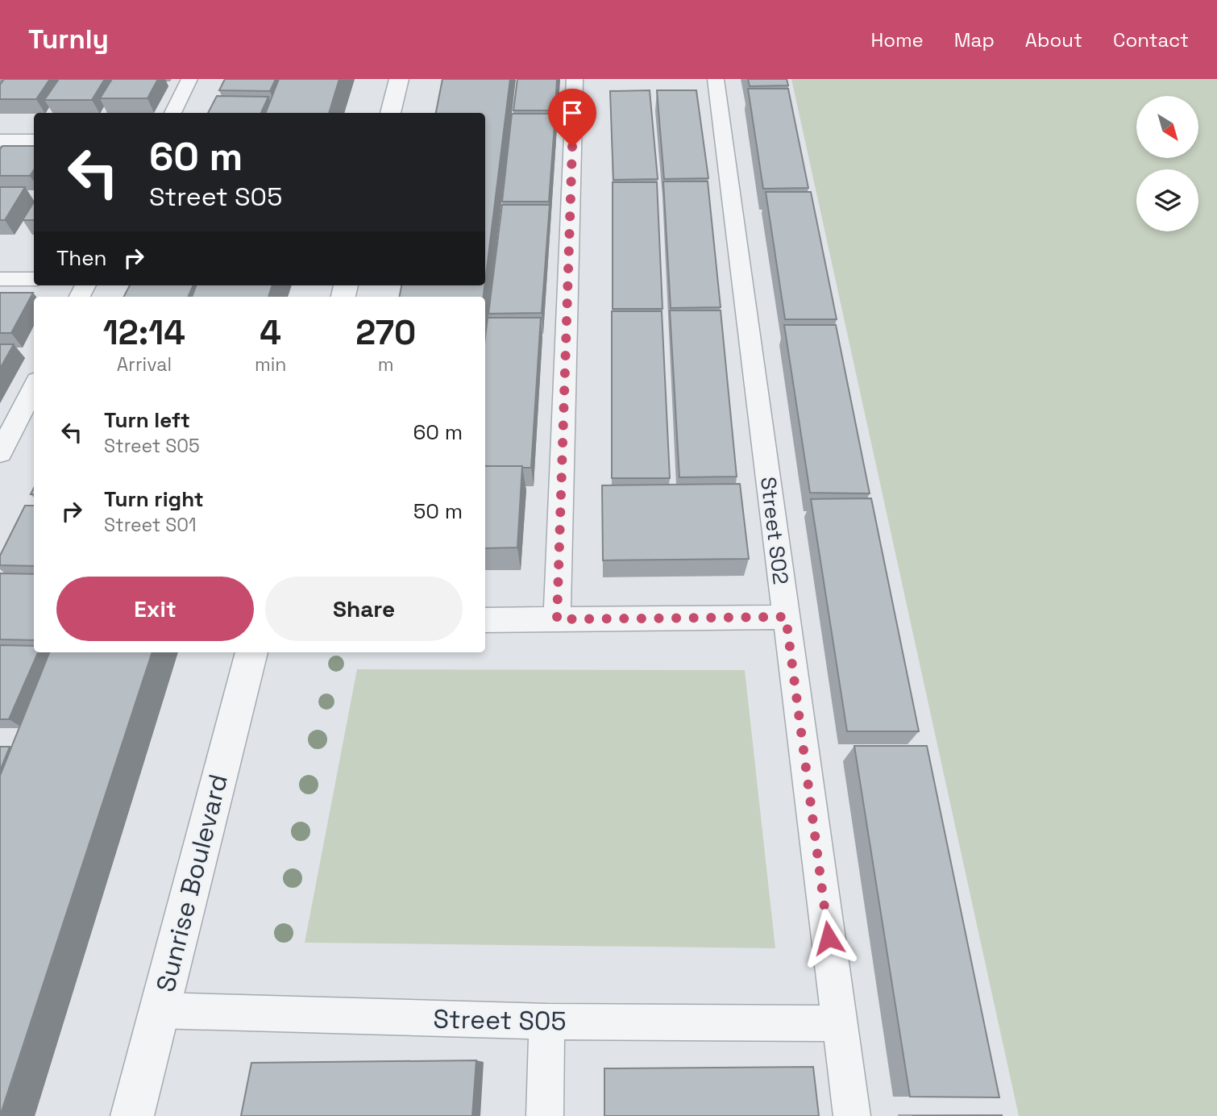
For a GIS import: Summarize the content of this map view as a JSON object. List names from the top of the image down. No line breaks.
{"streets":{"street":["Street S02","Sunrise Boulevard","Street S05"]},"crossings":[["Street S02","Street S05"],["Sunrise Boulevard","Street S05"]],"north":"bottom right","page":{"header":"Turnly","nav":["Home","Map","About","Contact"],"turn":["60 m","Street S05"],"then":"Then","eta":["12:14","Arrival","4","min","270","m"],"list":[{"name":"Turn left","note":"Street S05","value":"60 m"},{"name":"Turn right","note":"Street S01","value":"50 m"}],"buttons":["Exit","Share"]}}
